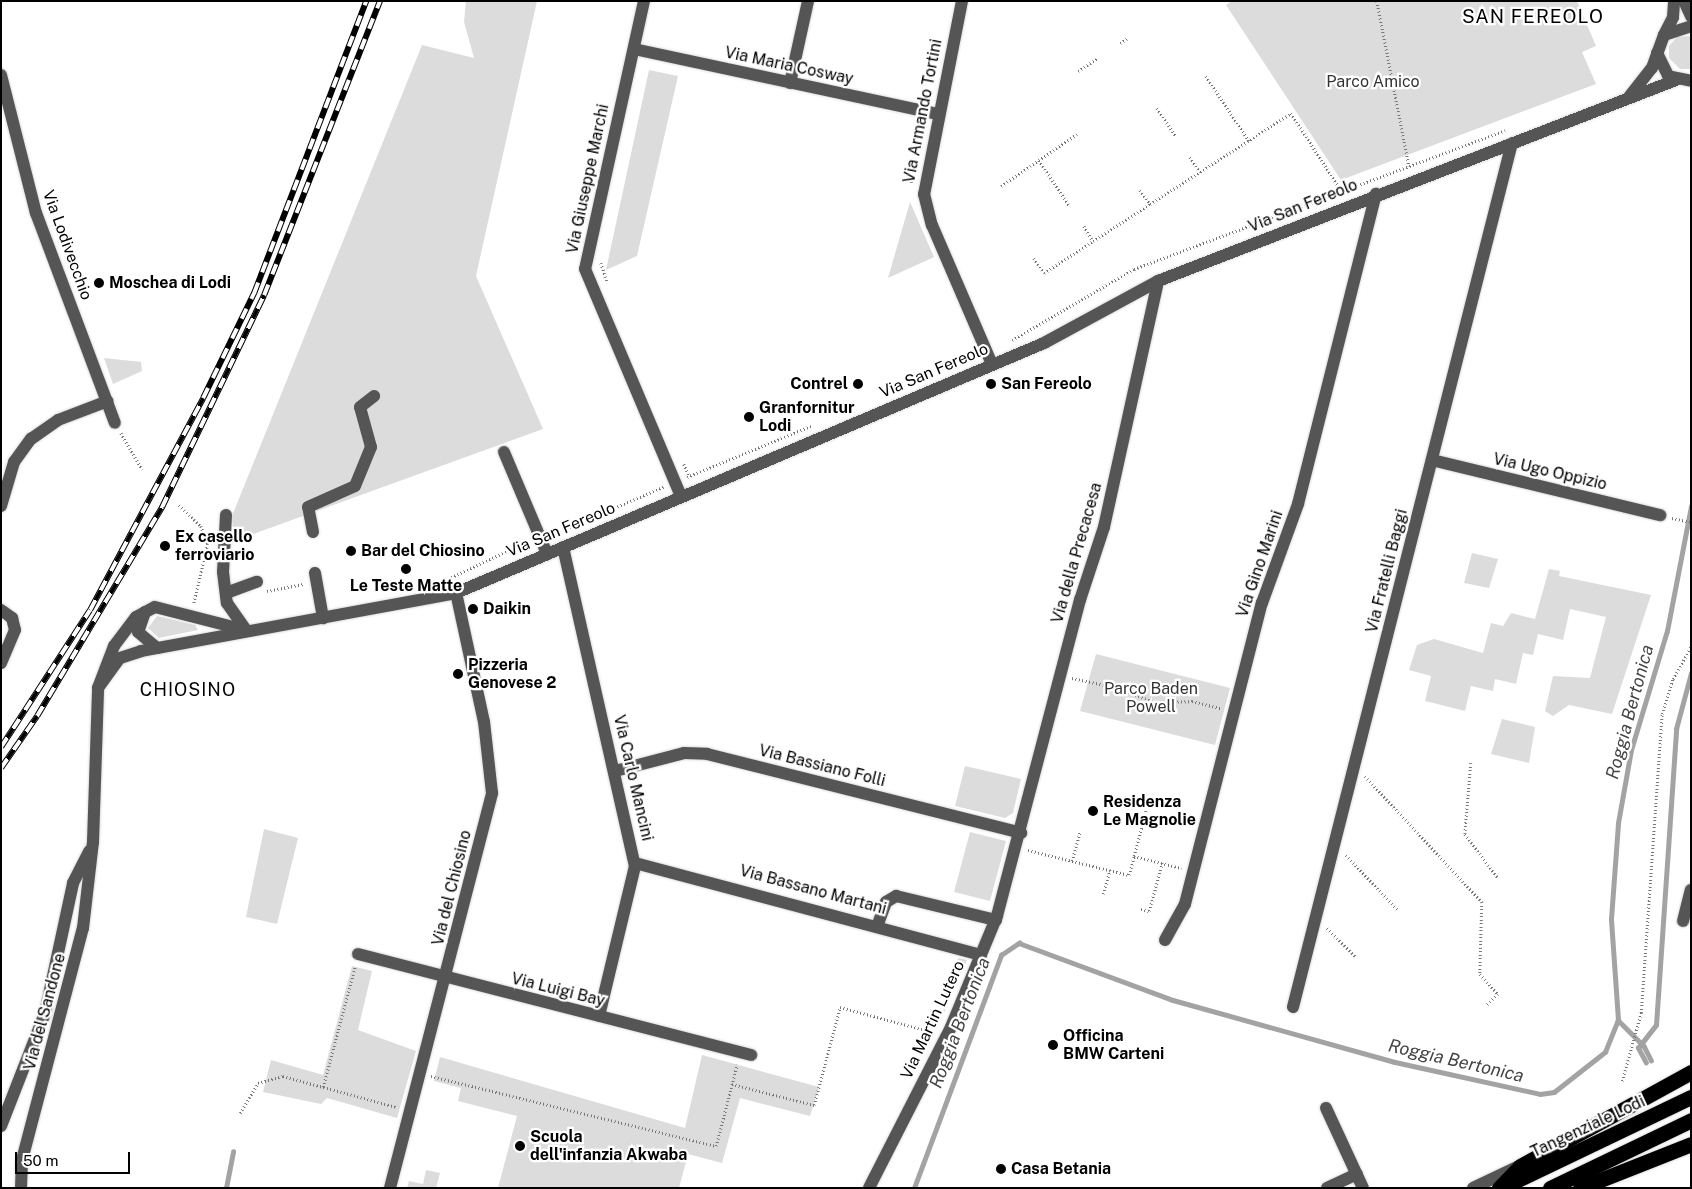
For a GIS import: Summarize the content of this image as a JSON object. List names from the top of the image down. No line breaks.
{"streets":{"highway":["Tangenziale Lodi"],"street":["Via Maria Cosway","Via Armando Tortini","Via Giuseppe Marchi","Via San Fereolo","Via Lodivecchio","Via Ugo Oppizio","Via della Precacesa","Via Gino Marini","Via Fratelli Baggi","Via Bassiano Folli","Via Carlo Mancini","Via del Chiosino","Via Bassano Martani","Via Luigi Bay","Via del Sandone","Via Martin Lutero"]},"crossings":[["Via Maria Cosway","Via Armando Tortini"],["Via Maria Cosway","Via Giuseppe Marchi"],["Via Armando Tortini","Via San Fereolo"],["Via Giuseppe Marchi","Via San Fereolo"],["Via San Fereolo","Via della Precacesa"],["Via San Fereolo","Via Gino Marini"],["Via San Fereolo","Via Fratelli Baggi"],["Via San Fereolo","Via Carlo Mancini"],["Via San Fereolo","Via del Chiosino"],["Via San Fereolo","Via del Sandone"],["Via Ugo Oppizio","Via Fratelli Baggi"],["Via della Precacesa","Via Bassiano Folli"],["Via della Precacesa","Via Martin Lutero"],["Via Bassiano Folli","Via Carlo Mancini"],["Via Bassiano Folli","Via Martin Lutero"],["Via Carlo Mancini","Via Bassano Martani"],["Via Carlo Mancini","Via Luigi Bay"],["Via del Chiosino","Via Luigi Bay"],["Via Bassano Martani","Via Martin Lutero"]],"districts":["SAN FEREOLO","CHIOSINO"],"water":["Roggia Bertonica"],"parks":["Parco Amico","Parco Baden Powell"],"places":["Moschea di Lodi","Contrel","San Fereolo","Granfornitur Lodi","Ex casello ferroviario","Bar del Chiosino","Le Teste Matte","Daikin","Pizzeria Genovese 2","Residenza Le Magnolie","Officina BMW Carteni","Scuola dell'infanzia Akwaba","Casa Betania"],"scale_bar":"50 m"}
